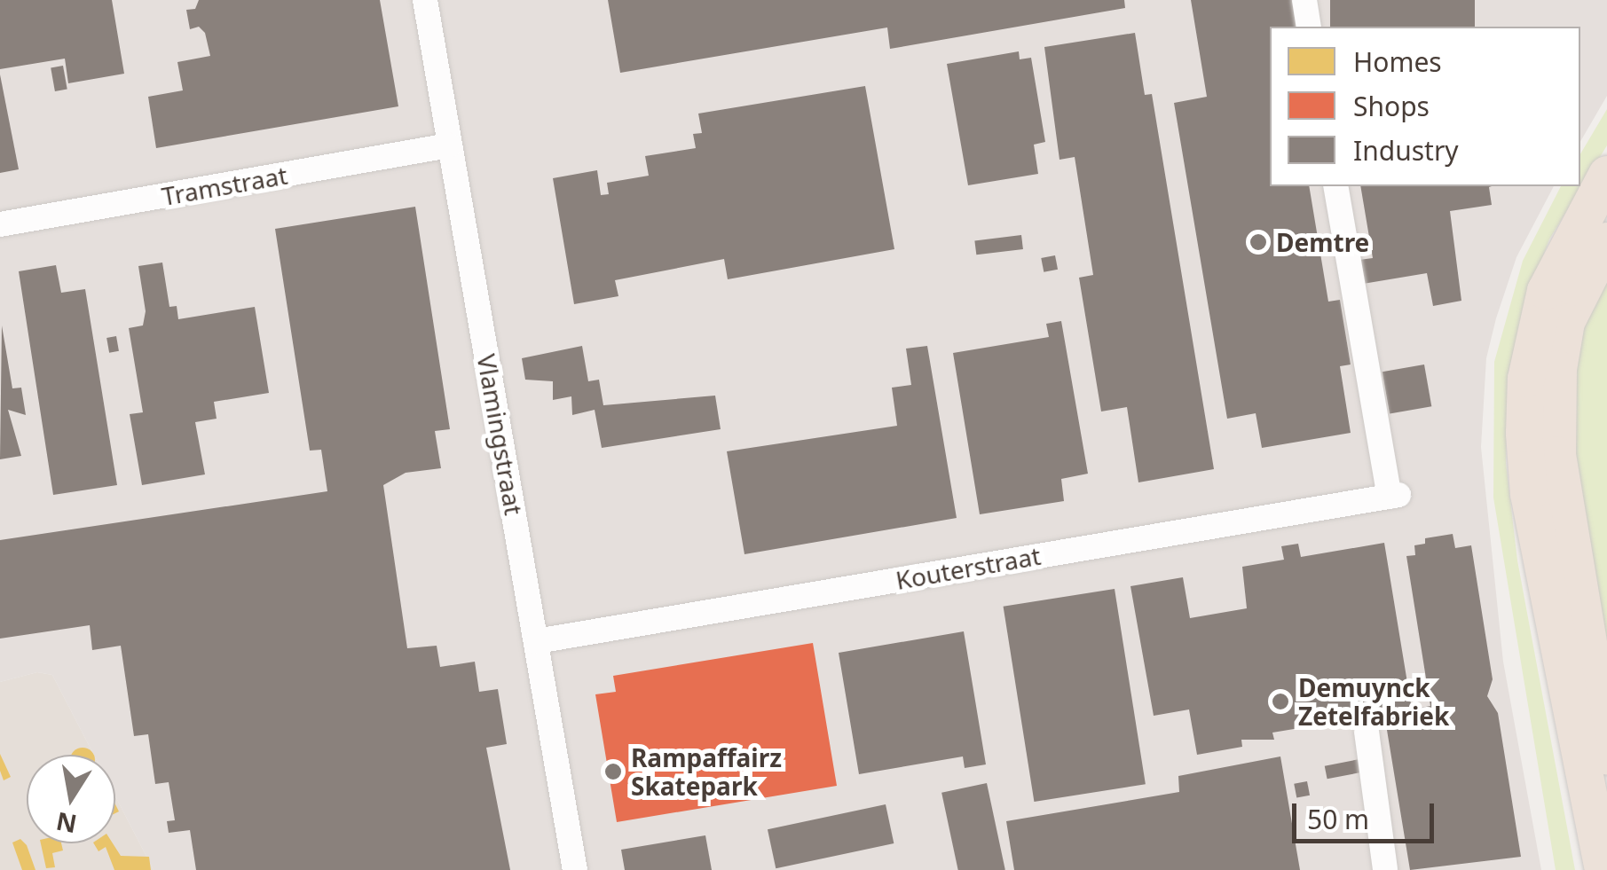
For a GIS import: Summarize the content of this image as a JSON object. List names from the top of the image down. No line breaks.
{"streets":{"street":["Tramstraat","Vlamingstraat","Kouterstraat"]},"crossings":[["Tramstraat","Vlamingstraat"],["Vlamingstraat","Kouterstraat"]],"places":["Demtre","Demuynck Zetelfabriek","Rampaffairz Skatepark"],"legend":["Homes","Shops","Industry"],"scale_bar":"50 m","north":"bottom"}
